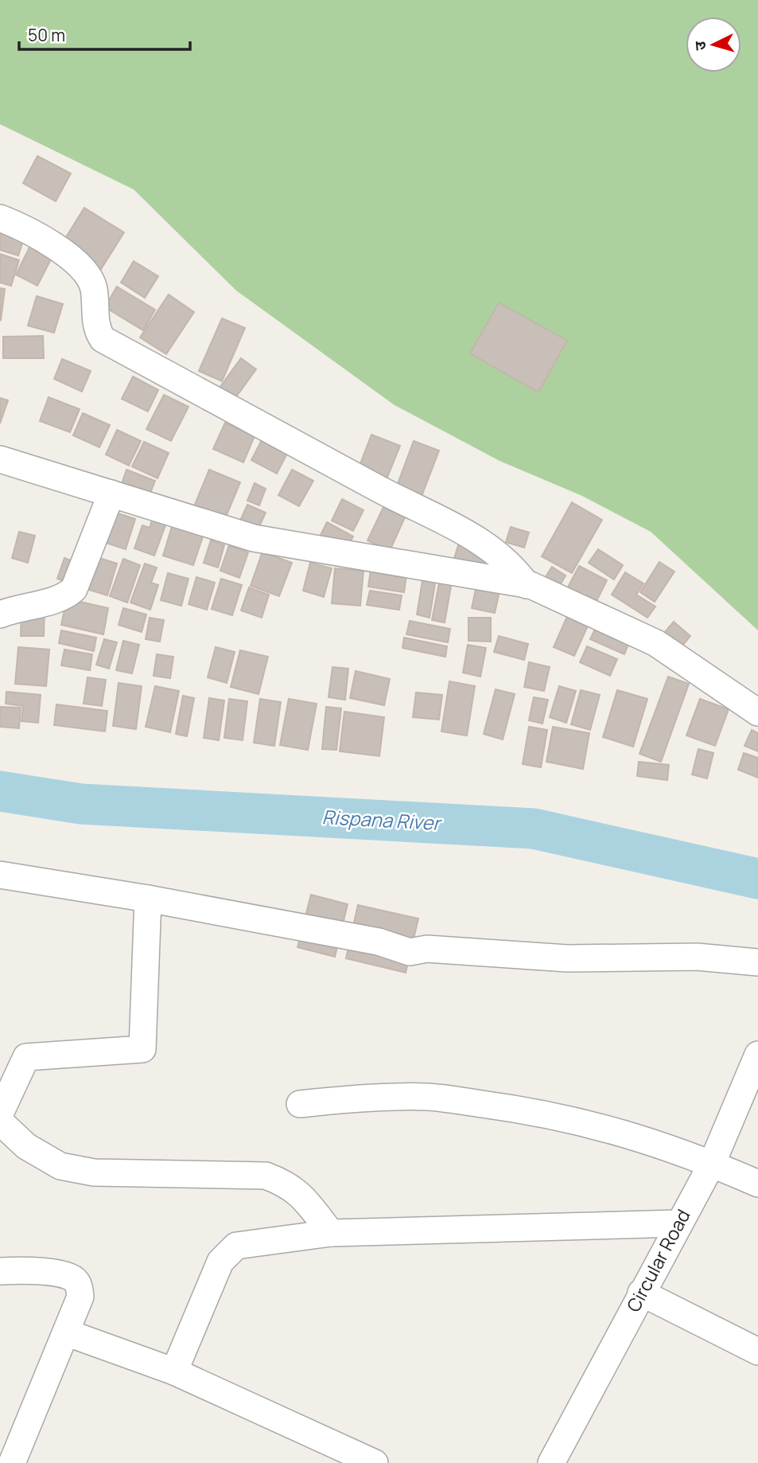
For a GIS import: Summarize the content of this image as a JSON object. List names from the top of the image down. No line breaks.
{"streets":{"street":["Circular Road"]},"water":["Rispana River"],"scale_bar":"50 m","north":"left"}
